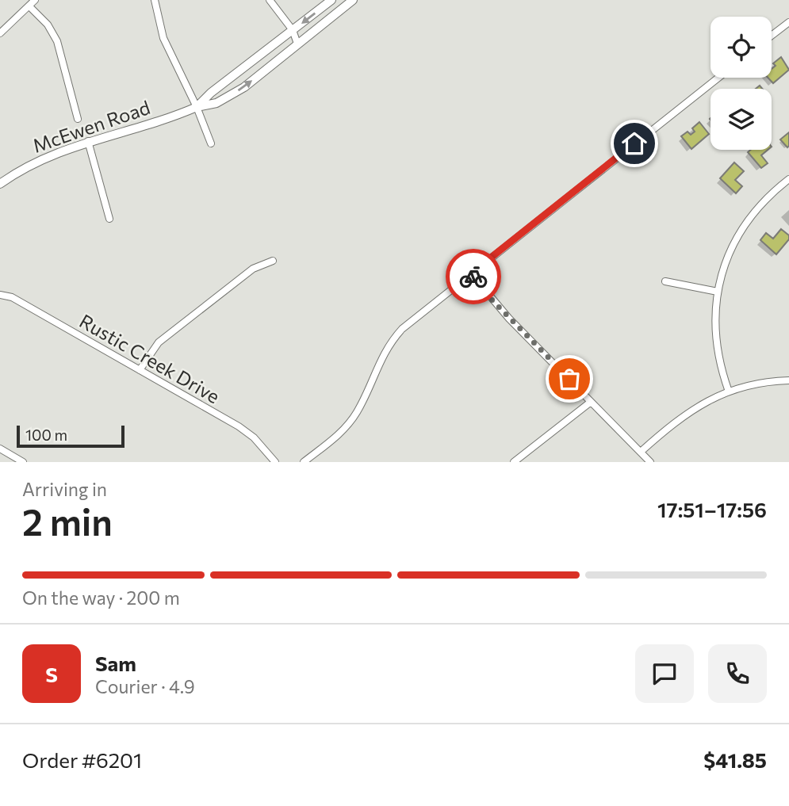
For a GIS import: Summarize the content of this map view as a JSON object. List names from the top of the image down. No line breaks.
{"streets":{"street":["McEwen Road","Rustic Creek Drive"]},"scale_bar":"100 m","page":{"scale":"100 m","heading":["2 min","Arriving in","17:51–17:56"],"panel":["Sam","Courier · 4.9","Order #6201","$41.85"],"bar":"On the way · 200 m","round":"S"}}
